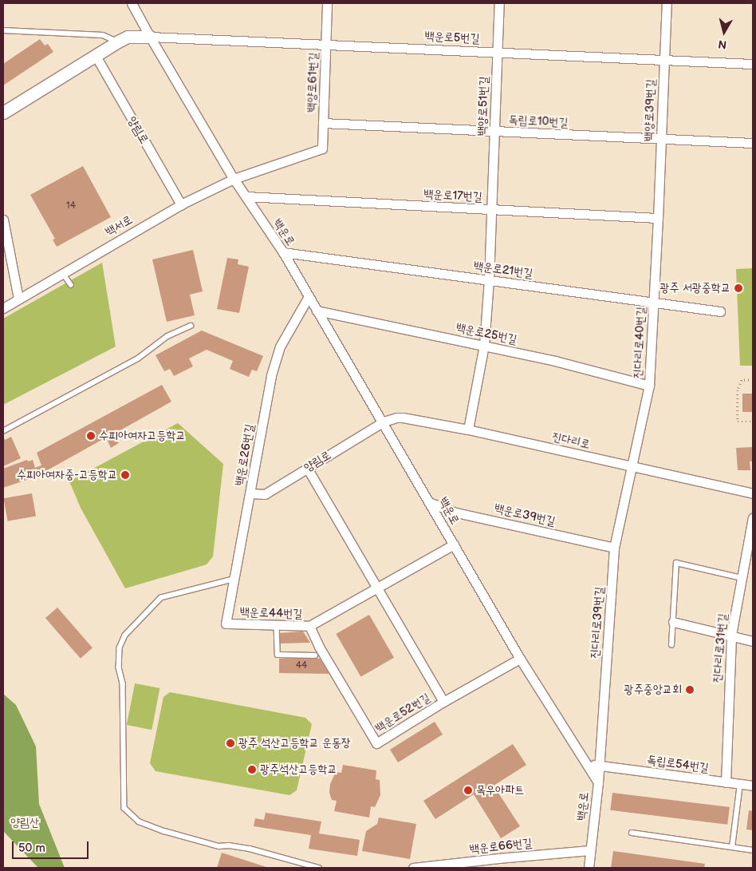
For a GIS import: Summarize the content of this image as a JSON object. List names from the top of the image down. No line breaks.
{"streets":{"street":["백운로5번길","백양로61번길","백양로51번길","백양로39번길","독립로10번길","양림로","백운로17번길","백서로","백운로","백운로21번길","백운로25번길","진다리로40번길","진다리로","백운로26번길","백운로39번길","백운로44번길","진다리로39번길","진다리로31번길","백운로52번길","독립로54번길","백운로66번길"]},"crossings":[["백운로5번길","백양로61번길"],["백운로5번길","백양로51번길"],["백운로5번길","백양로39번길"],["백운로5번길","백운로"],["백양로61번길","독립로10번길"],["백양로61번길","백서로"],["백양로61번길","백운로"],["백양로51번길","독립로10번길"],["백양로51번길","백운로17번길"],["백양로51번길","백운로21번길"],["백양로51번길","백운로25번길"],["백양로51번길","진다리로"],["백양로39번길","독립로10번길"],["백양로39번길","백운로17번길"],["백양로39번길","진다리로40번길"],["양림로","백서로"],["양림로","백운로"],["양림로","진다리로"],["양림로","백운로26번길"],["백운로17번길","백운로"],["백운로17번길","진다리로40번길"],["백서로","백운로"],["백운로","백운로21번길"],["백운로","백운로25번길"],["백운로","진다리로"],["백운로","백운로26번길"],["백운로","백운로39번길"],["백운로","백운로44번길"],["백운로","진다리로39번길"],["백운로","백운로52번길"],["백운로","독립로54번길"],["백운로","백운로66번길"],["백운로21번길","진다리로40번길"],["백운로25번길","진다리로40번길"],["진다리로40번길","진다리로"],["진다리로40번길","진다리로39번길"],["진다리로","진다리로39번길"],["백운로26번길","백운로44번길"],["백운로39번길","진다리로39번길"],["백운로44번길","백운로52번길"],["진다리로39번길","독립로54번길"],["진다리로31번길","독립로54번길"]],"parks":["양림산"],"places":["광주 서광중학교","수피아여자고등학교","수피아여자중-고등학교","광주중앙교회","광주 석산고등학교 운동장","광주석산고등학교","목우아파트"],"house_numbers":["14","44"],"scale_bar":"50 m","north":"bottom"}
